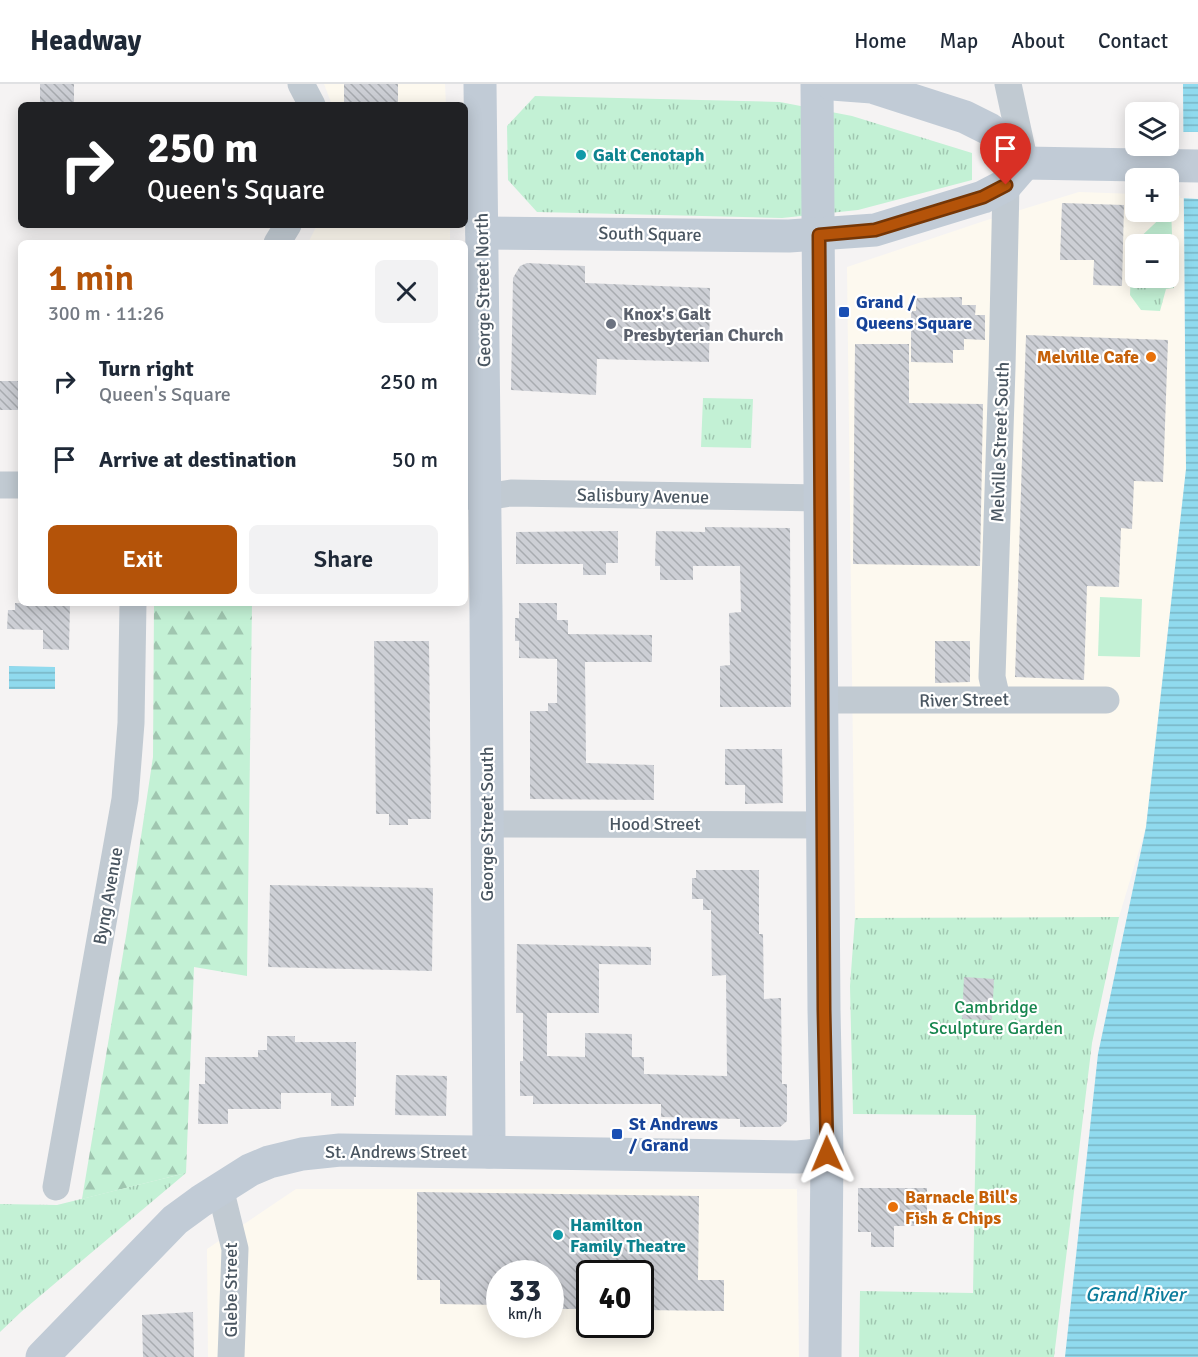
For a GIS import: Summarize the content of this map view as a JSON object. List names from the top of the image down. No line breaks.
{"streets":{"main road":["South Square","George Street North","George Street South","St. Andrews Street"],"street":["Melville Street South","Salisbury Avenue","River Street","Hood Street","Byng Avenue","Glebe Street"]},"crossings":[["South Square","George Street North"],["South Square","Melville Street South"],["George Street North","Salisbury Avenue"],["George Street North","George Street South"],["Melville Street South","River Street"],["Salisbury Avenue","George Street South"],["George Street South","Hood Street"],["George Street South","St. Andrews Street"],["St. Andrews Street","Glebe Street"]],"water":["Grand River"],"parks":["Cambridge Sculpture Garden"],"places":{"other":["Galt Cenotaph","Knox's Galt Presbyterian Church","Melville Cafe","Barnacle Bill's Fish & Chips","Hamilton Family Theatre"],"transit":["Grand / Queens Square","St Andrews / Grand"]},"page":{"header":"Headway","nav":["Home","Map","About","Contact"],"map_buttons":["+","−"],"turn":["250 m","Queen's Square"],"heading":["1 min","300 m · 11:26"],"list":[{"name":"Turn right","note":"Queen's Square","value":"250 m"},{"name":"Arrive at destination","value":"50 m"}],"buttons":["Exit","Share"],"speed":"33 km/h","limit":"40"}}
